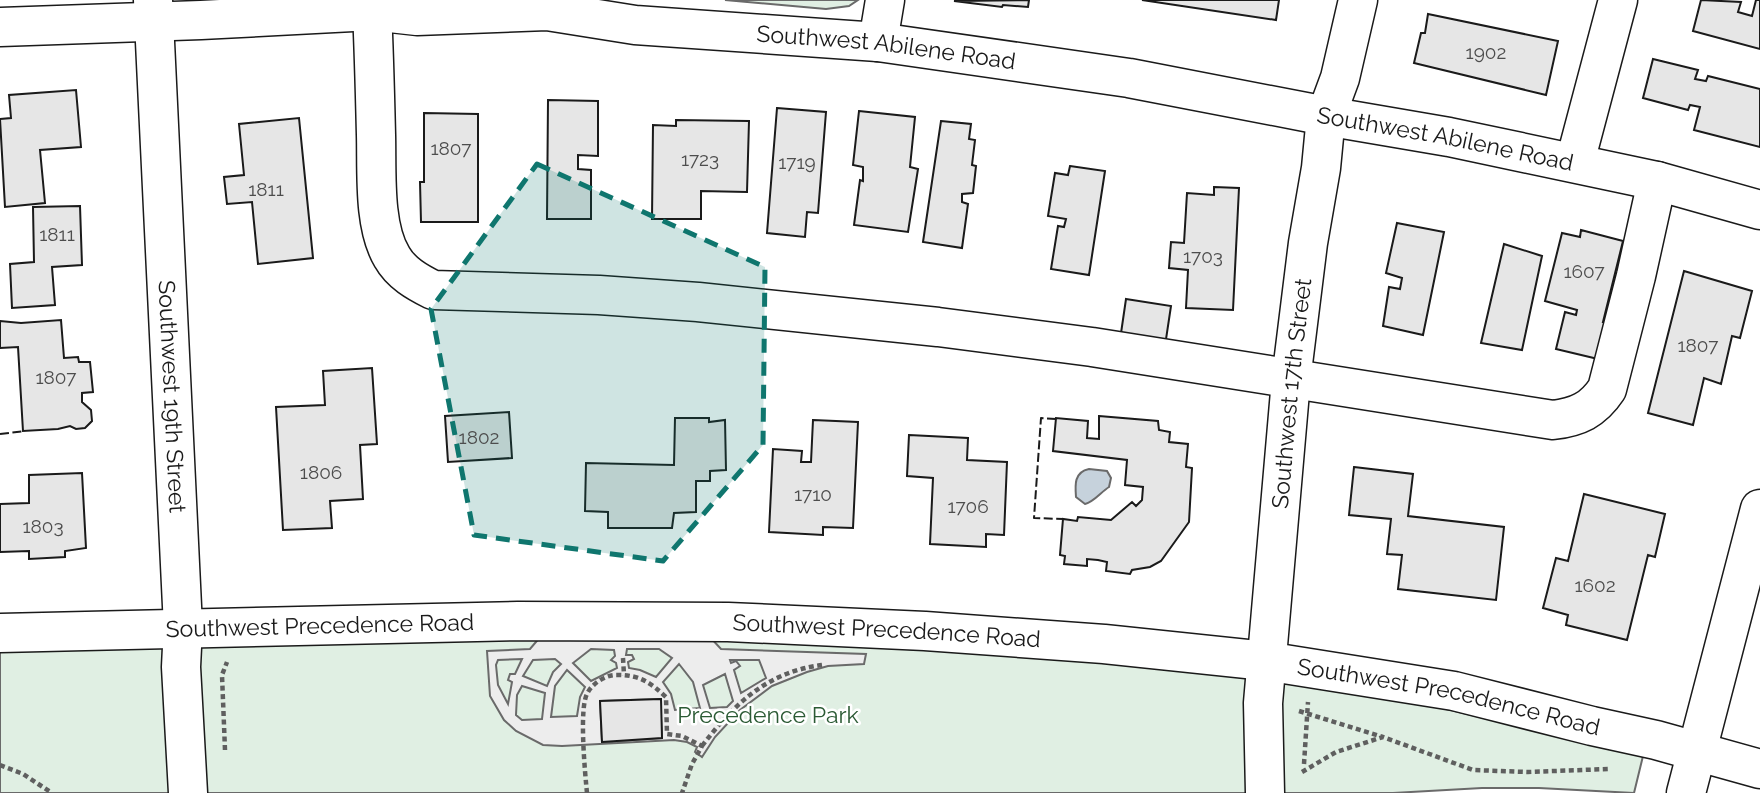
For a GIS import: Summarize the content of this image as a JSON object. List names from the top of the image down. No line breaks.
{"streets":{"street":["Southwest Abilene Road","Southwest 17th Street","Southwest 19th Street","Southwest Precedence Road"]},"crossings":[["Southwest Abilene Road","Southwest 17th Street"],["Southwest Abilene Road","Southwest 19th Street"],["Southwest 17th Street","Southwest Precedence Road"],["Southwest 19th Street","Southwest Precedence Road"]],"parks":["Precedence Park"],"house_numbers":["1902","1807","1723","1719","1811","1811","1703","1607","1807","1807","1802","1806","1710","1706","1803","1602"]}
